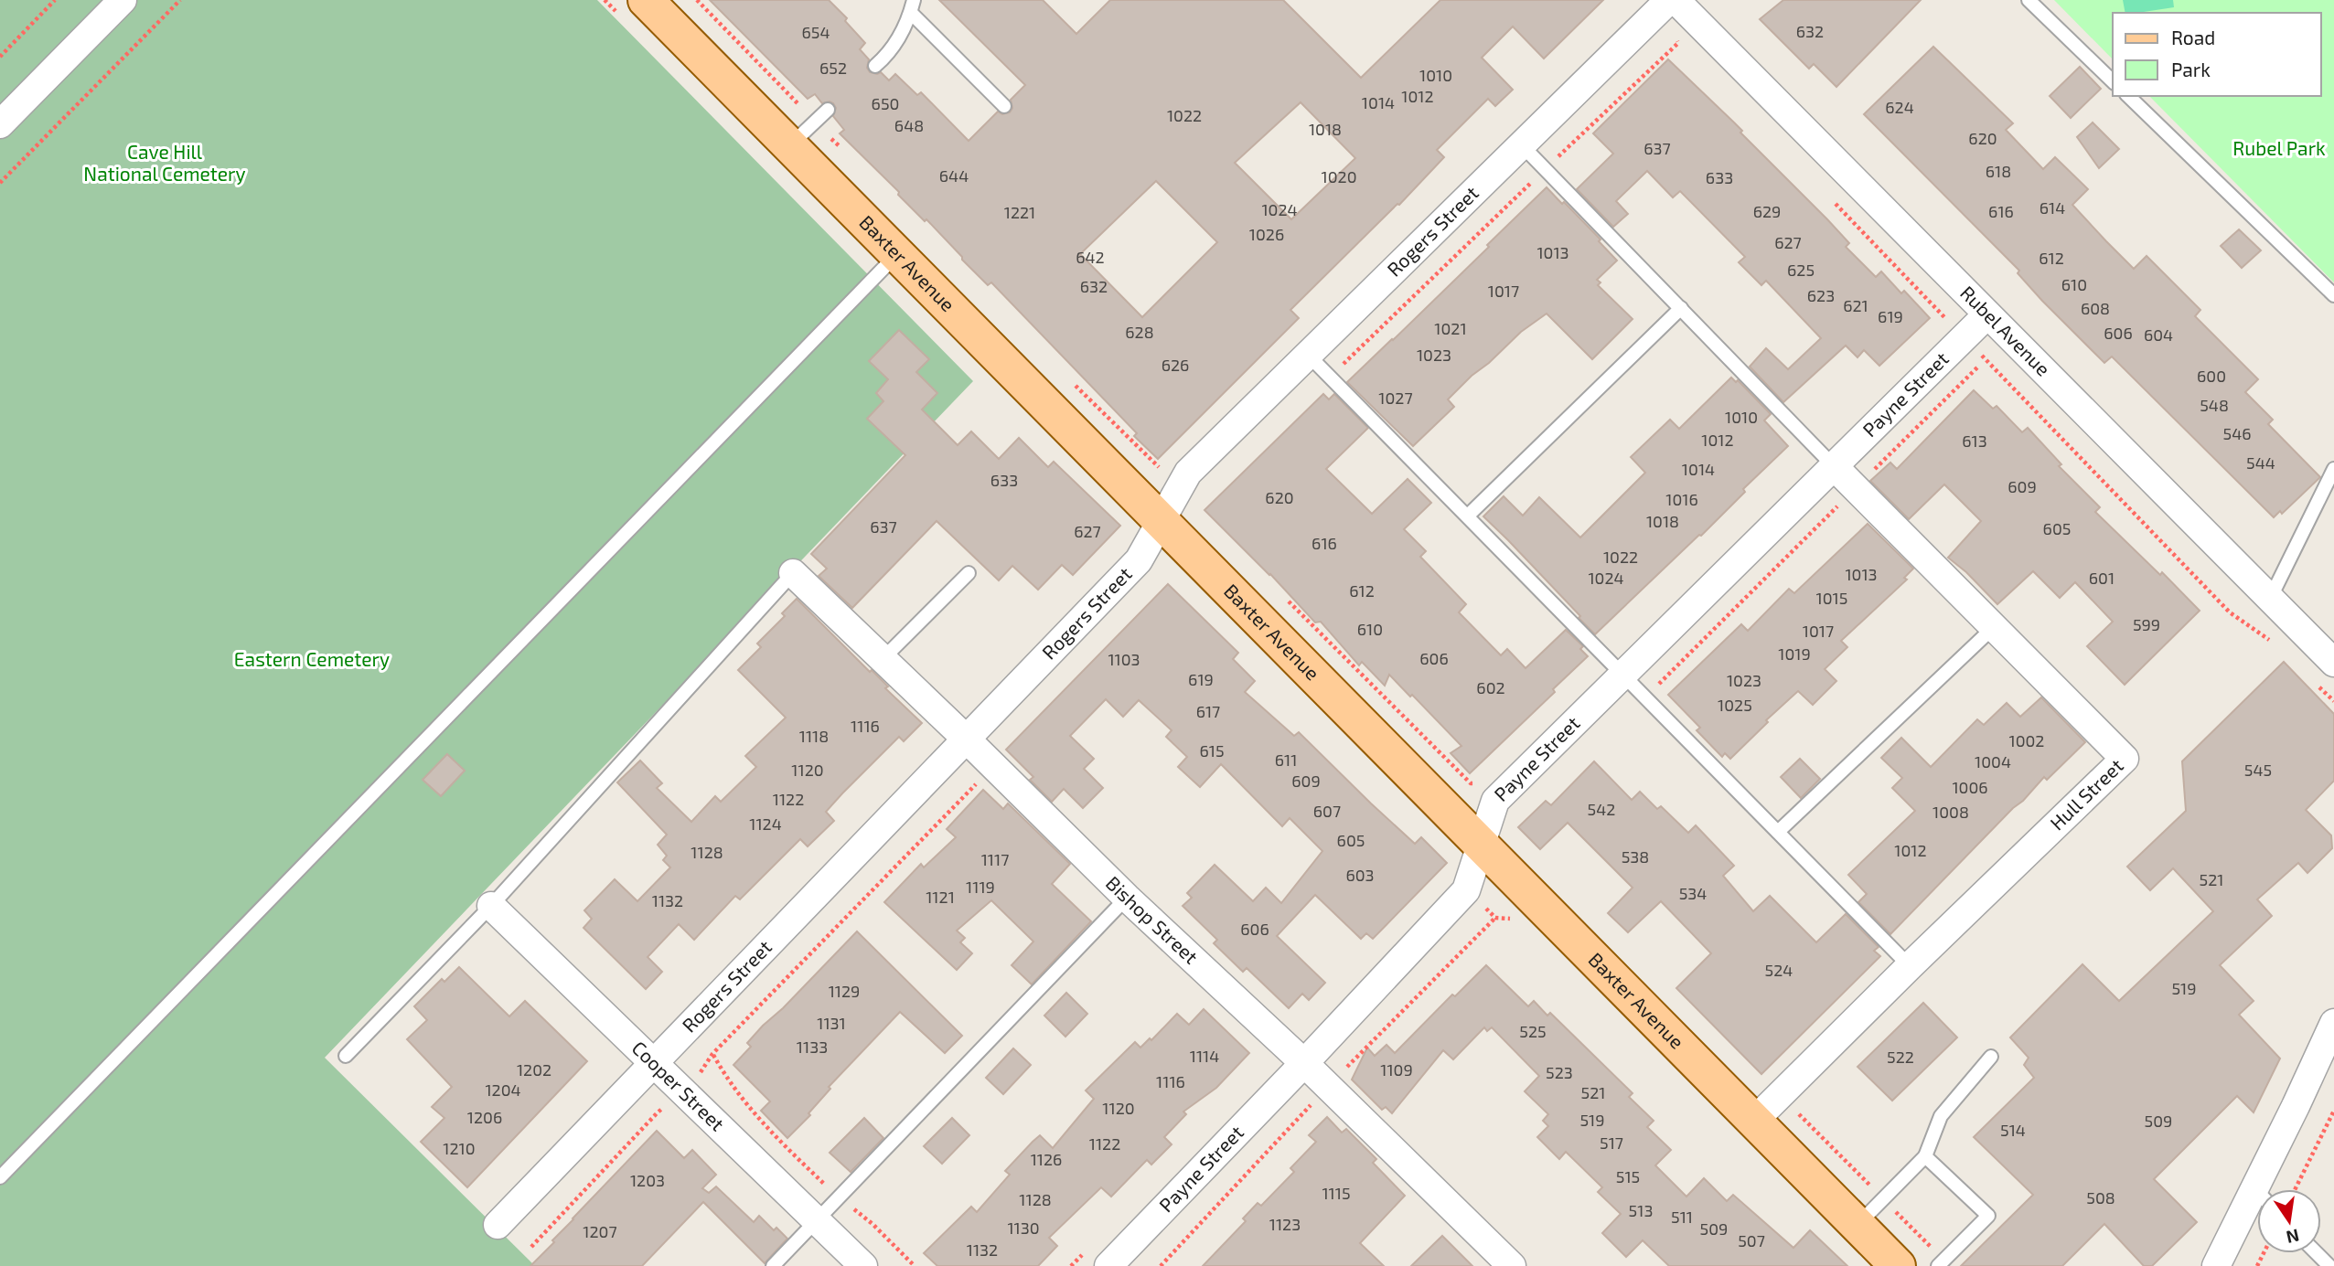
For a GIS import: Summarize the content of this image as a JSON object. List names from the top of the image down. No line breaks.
{"streets":{"main road":["Baxter Avenue"],"street":["Rogers Street","Rubel Avenue","Payne Street","Hull Street","Bishop Street","Cooper Street"]},"crossings":[["Rogers Street","Baxter Avenue"],["Rogers Street","Bishop Street"],["Rogers Street","Cooper Street"],["Baxter Avenue","Payne Street"],["Baxter Avenue","Hull Street"],["Rubel Avenue","Payne Street"],["Payne Street","Hull Street"],["Payne Street","Bishop Street"]],"parks":["Rubel Park","Cave Hill National Cemetery","Eastern Cemetery"],"house_numbers":["632","654","652","1010","1012","1014","650","624","1022","648","1018","620","637","618","644","1020","633","614","1024","629","616","1221","1026","627","1013","642","612","625","610","632","1017","623","621","608","619","1021","628","606","604","1023","626","600","1027","548","1010","546","1012","613","544","1014","633","609","620","1016","1018","637","605","627","616","1022","1013","1024","601","612","1015","599","610","1017","1019","606","1103","619","1023","602","1025","617","1116","1118","1002","615","611","1004","1120","545","609","1006","1122","542","607","1008","1124","605","1012","1128","538","1117","603","521","1119","534","1121","1132","606","524","519","1129","1131","525","1133","1114","522","1202","1109","523","1116","1204","521","1120","1206","519","509","514","517","1122","1210","1126","515","1203","1115","508","1128","513","511","1123","1130","509","1207","507","1132"],"legend":["Road","Park"],"north":"bottom"}
